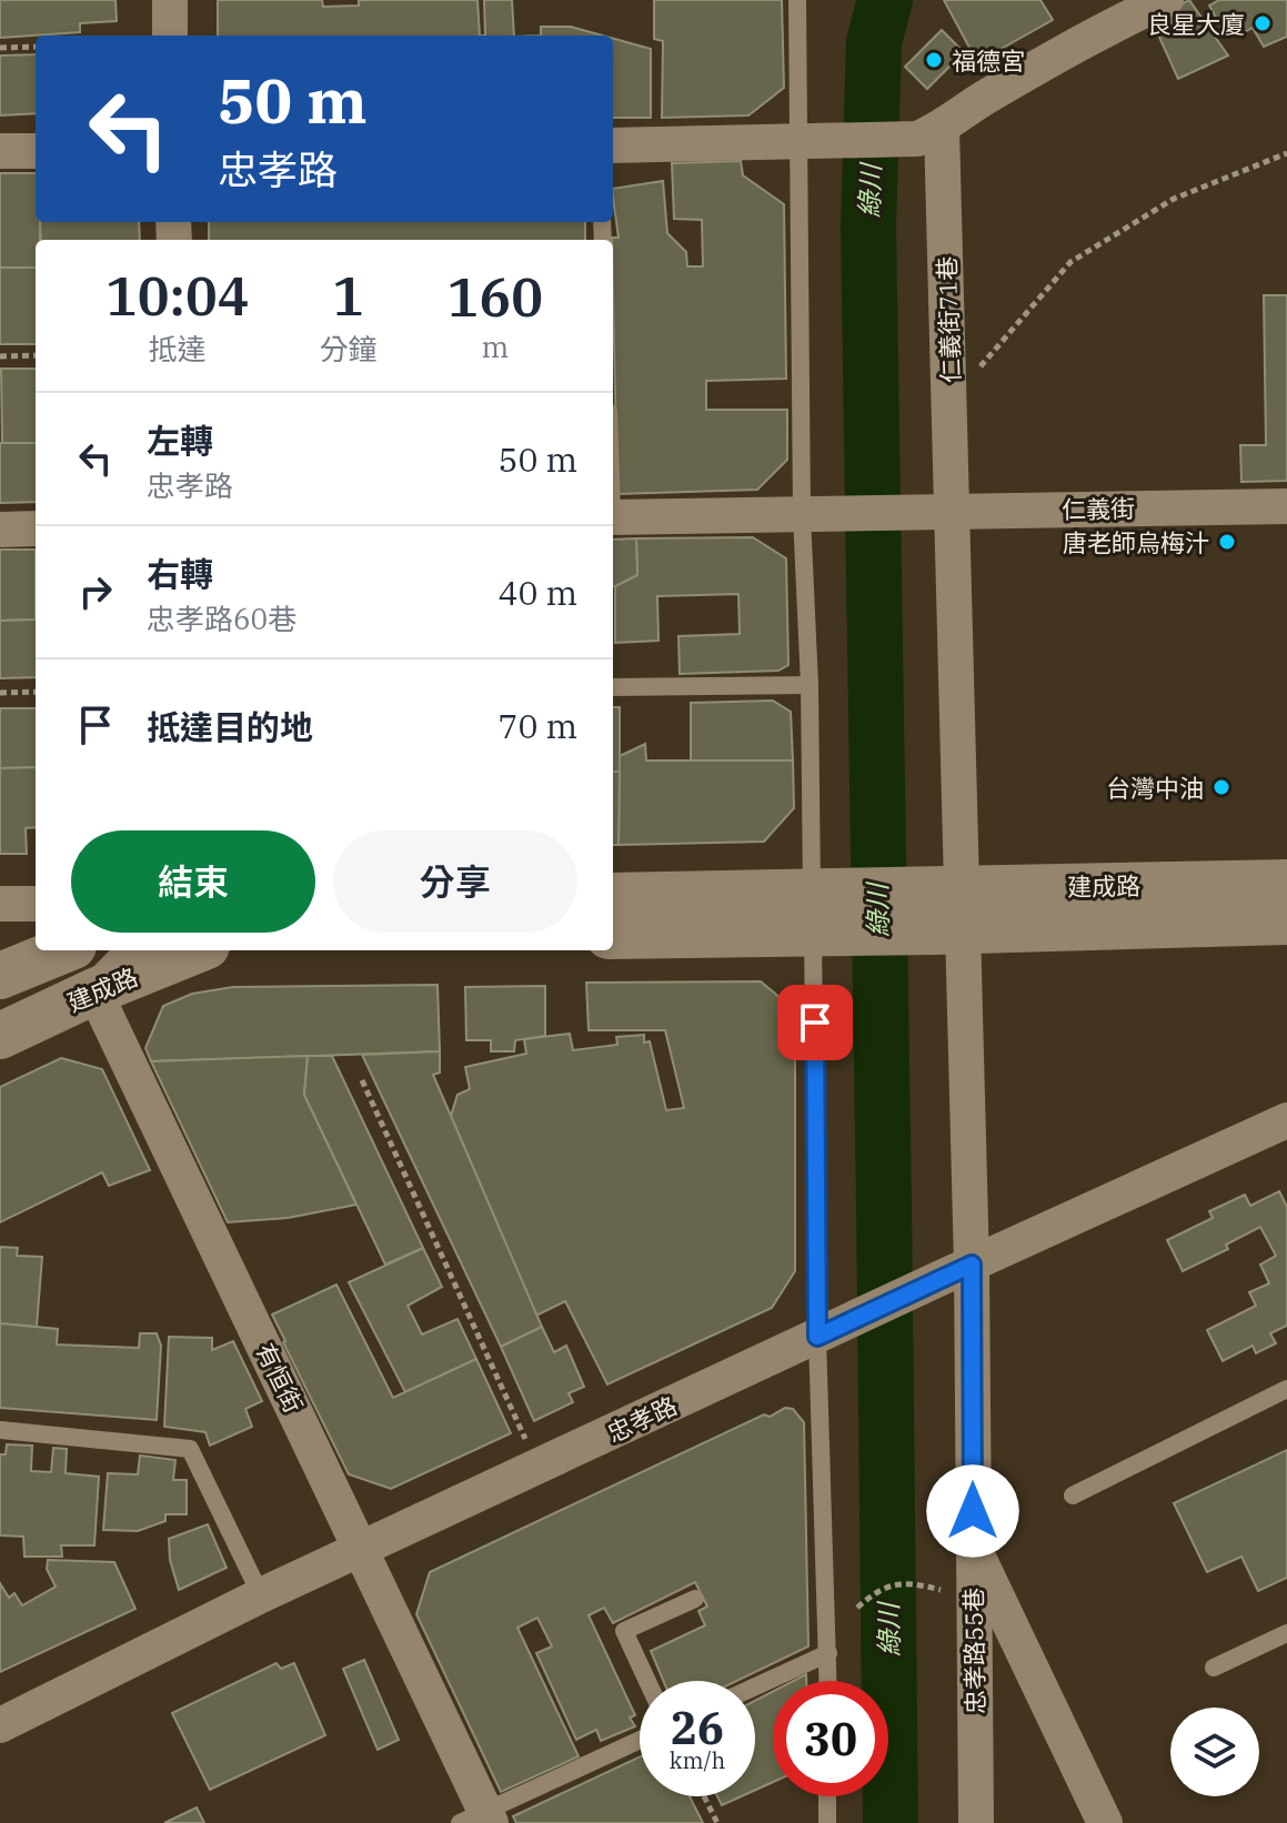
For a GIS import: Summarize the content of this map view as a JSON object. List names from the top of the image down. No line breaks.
{"streets":{"street":["仁義街71巷","仁義街","建成路","有恒街","忠孝路","忠孝路55巷"]},"crossings":[["仁義街71巷","仁義街"],["仁義街71巷","建成路"],["仁義街71巷","忠孝路55巷"],["建成路","有恒街"],["建成路","忠孝路55巷"],["有恒街","忠孝路"],["忠孝路","忠孝路55巷"]],"water":["綠川"],"places":["良星大廈","福德宮","唐老師烏梅汁","台灣中油"],"page":{"turn":["50 m","忠孝路"],"eta":["10:04","抵達","1","分鐘","160","m"],"list":[{"name":"左轉","note":"忠孝路","value":"50 m"},{"name":"右轉","note":"忠孝路60巷","value":"40 m"},{"name":"抵達目的地","value":"70 m"}],"buttons":["結束","分享"],"speed":"26 km/h","limit":"30"}}
